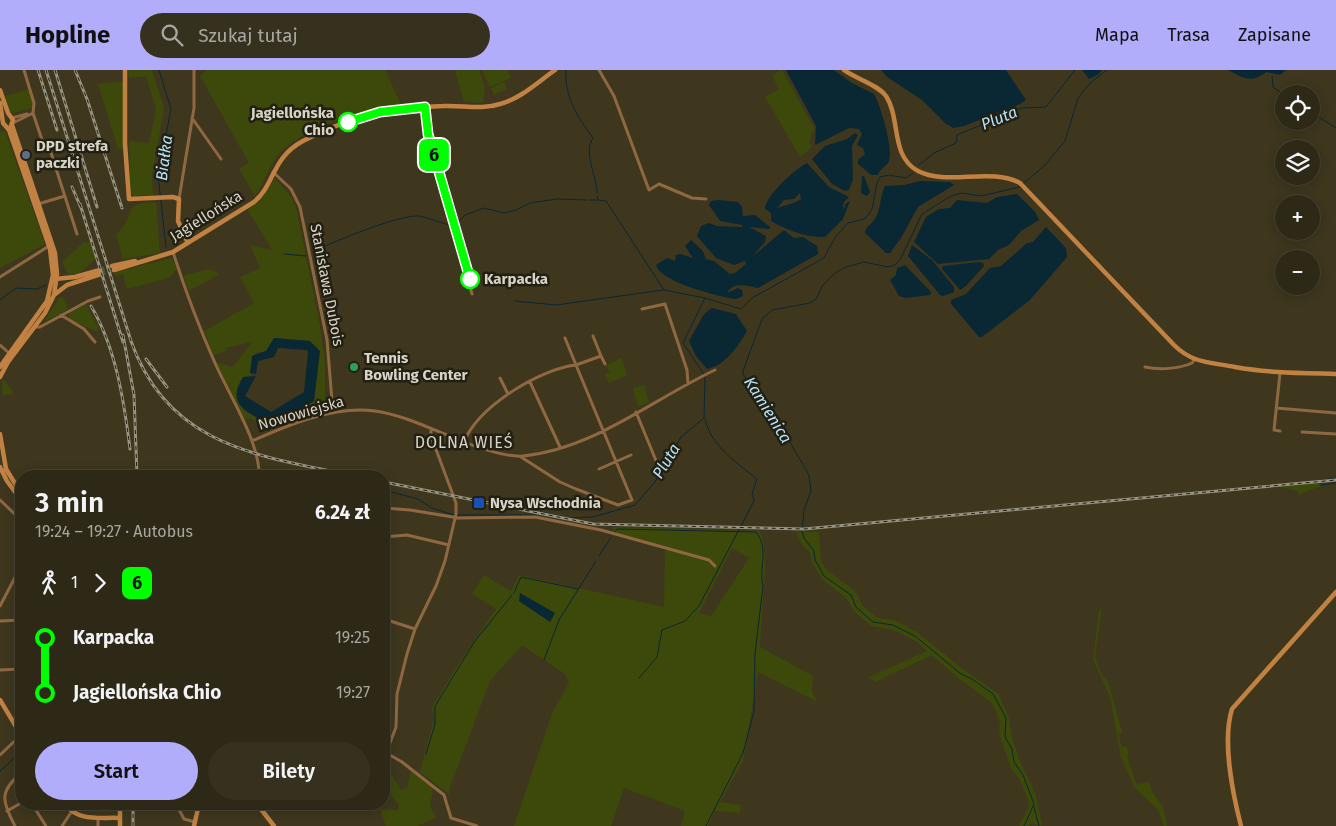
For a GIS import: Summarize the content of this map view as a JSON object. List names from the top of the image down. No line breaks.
{"streets":{"street":["Jagiellońska","Stanisława Dubois","Nowowiejska"]},"crossings":[["Jagiellońska","Stanisława Dubois"],["Jagiellońska","Nowowiejska"],["Stanisława Dubois","Nowowiejska"]],"districts":["DOLNA WIEŚ"],"water":["Pluta","Białka","Kamienica"],"places":{"other":["Jagiellońska Chio","DPD strefa paczki","Karpacka","Tennis Bowling Center"],"transit":["Nysa Wschodnia"]},"lines":["bus line 6"],"page":{"header":"Hopline","search":"Szukaj tutaj","nav":["Mapa","Trasa","Zapisane"],"on_map":"6","map_buttons":["+","−"],"heading":["3 min","19:24 – 19:27 · Autobus","6.24 zł"],"legs":["1","6"],"list":[{"name":"Karpacka","value":"19:25"},{"name":"Jagiellońska Chio","value":"19:27"}],"buttons":["Start","Bilety"]}}
